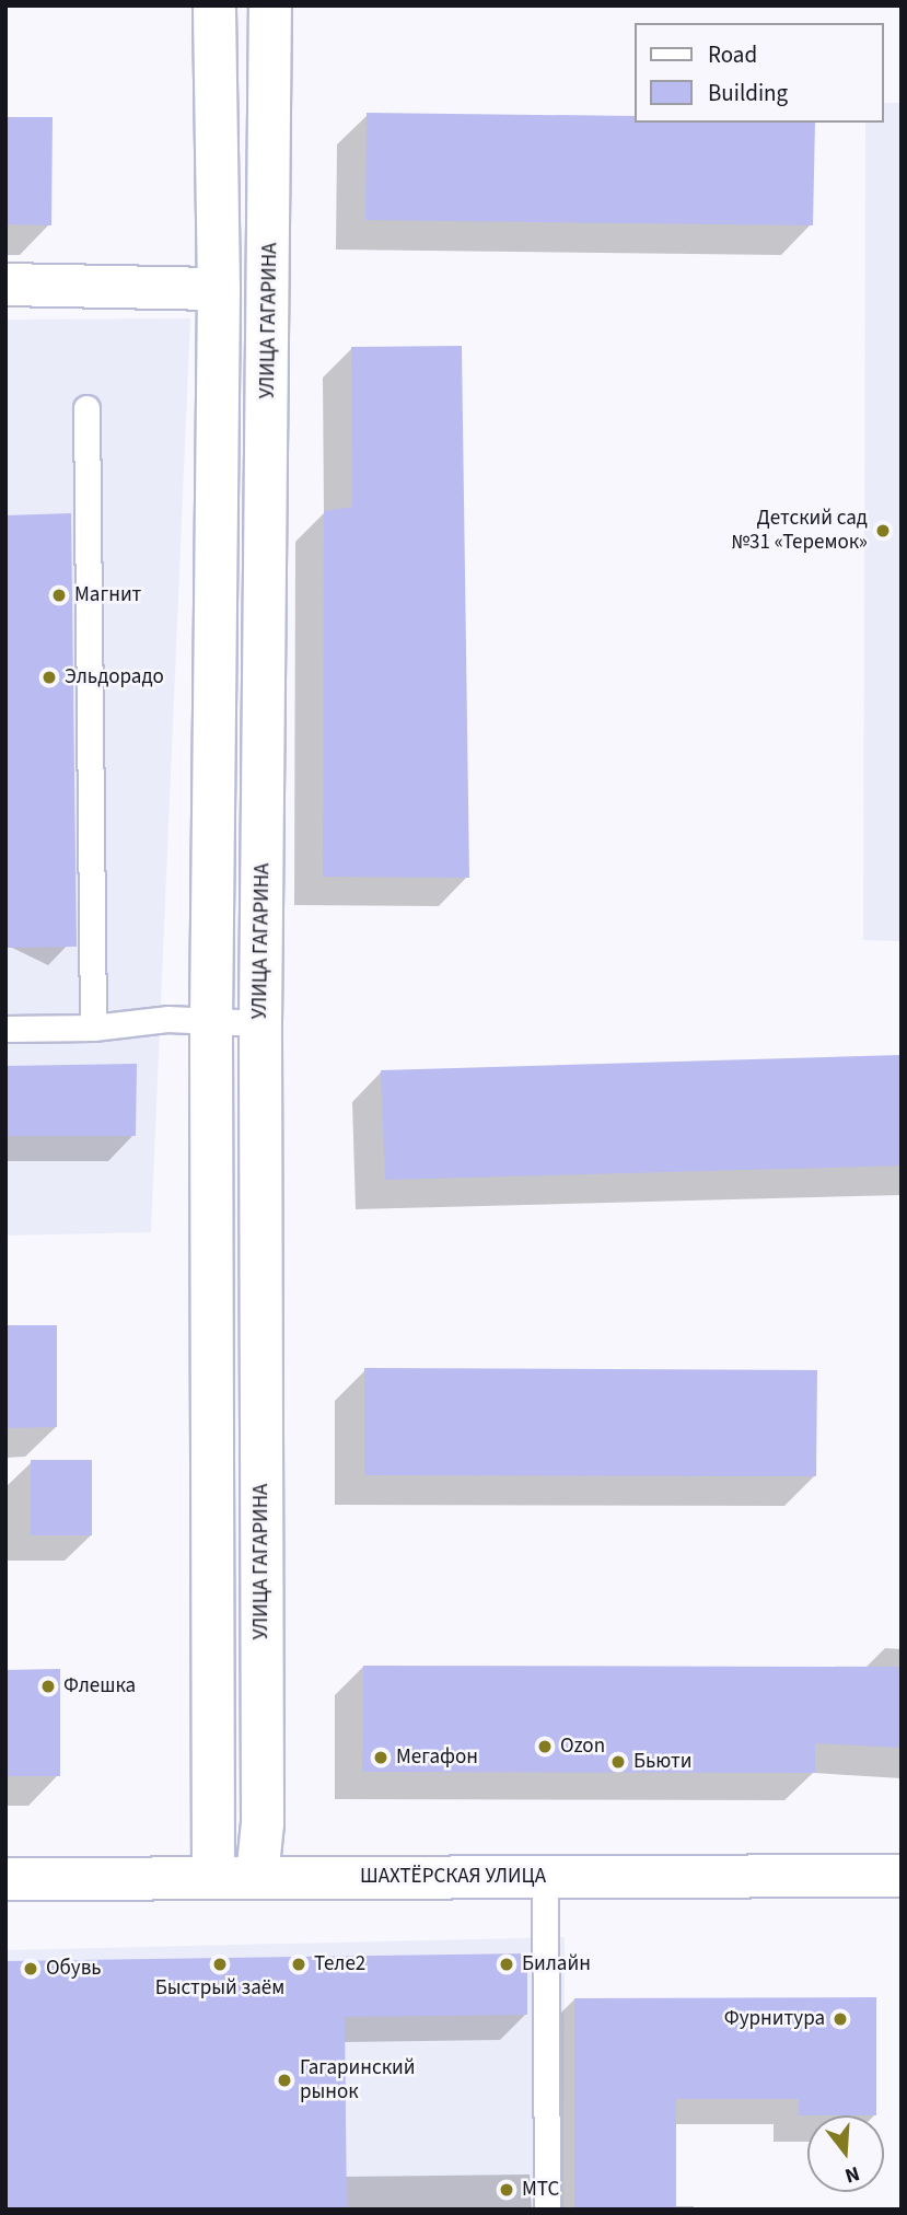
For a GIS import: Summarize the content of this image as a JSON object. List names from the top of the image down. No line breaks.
{"streets":{"street":["УЛИЦА ГАГАРИНА","ШАХТЁРСКАЯ УЛИЦА"]},"crossings":[["УЛИЦА ГАГАРИНА","ШАХТЁРСКАЯ УЛИЦА"]],"places":["Детский сад №31 «Теремок»","Магнит","Эльдорадо","Флешка","Ozon","Мегафон","Бьюти","Быстрый заём","Теле2","Билайн","Обувь","Фурнитура","Гагаринский рынок","МТС"],"legend":["Road","Building"],"north":"bottom"}
